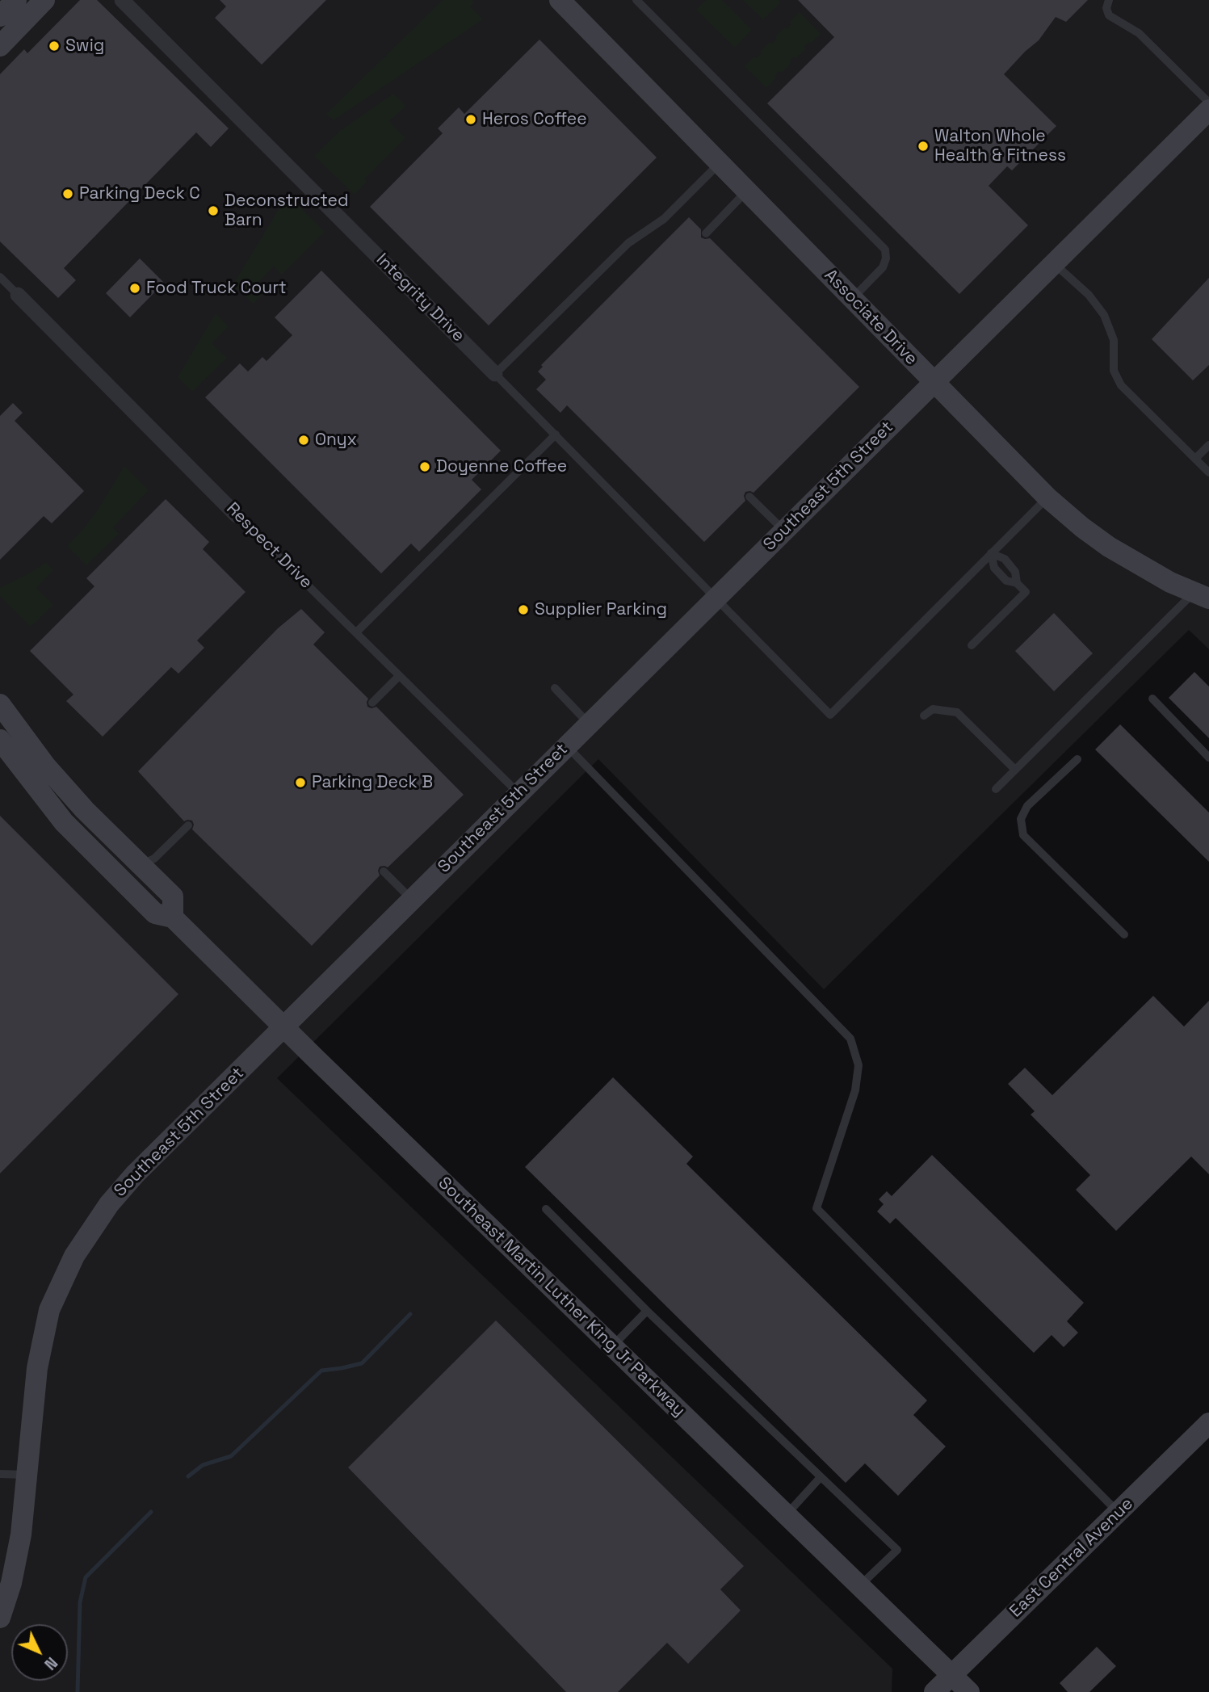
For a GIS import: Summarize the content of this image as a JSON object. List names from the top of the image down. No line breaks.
{"streets":{"street":["Integrity Drive","Associate Drive","Southeast 5th Street","Respect Drive","Southeast Martin Luther King Jr Parkway","East Central Avenue"]},"crossings":[["Integrity Drive","Southeast 5th Street"],["Associate Drive","Southeast 5th Street"],["Southeast 5th Street","Respect Drive"],["Southeast 5th Street","Southeast Martin Luther King Jr Parkway"],["Southeast Martin Luther King Jr Parkway","East Central Avenue"]],"places":["Swig","Heros Coffee","Walton Whole Health & Fitness","Parking Deck C","Deconstructed Barn","Food Truck Court","Onyx","Doyenne Coffee","Supplier Parking","Parking Deck B"],"north":"bottom right"}
